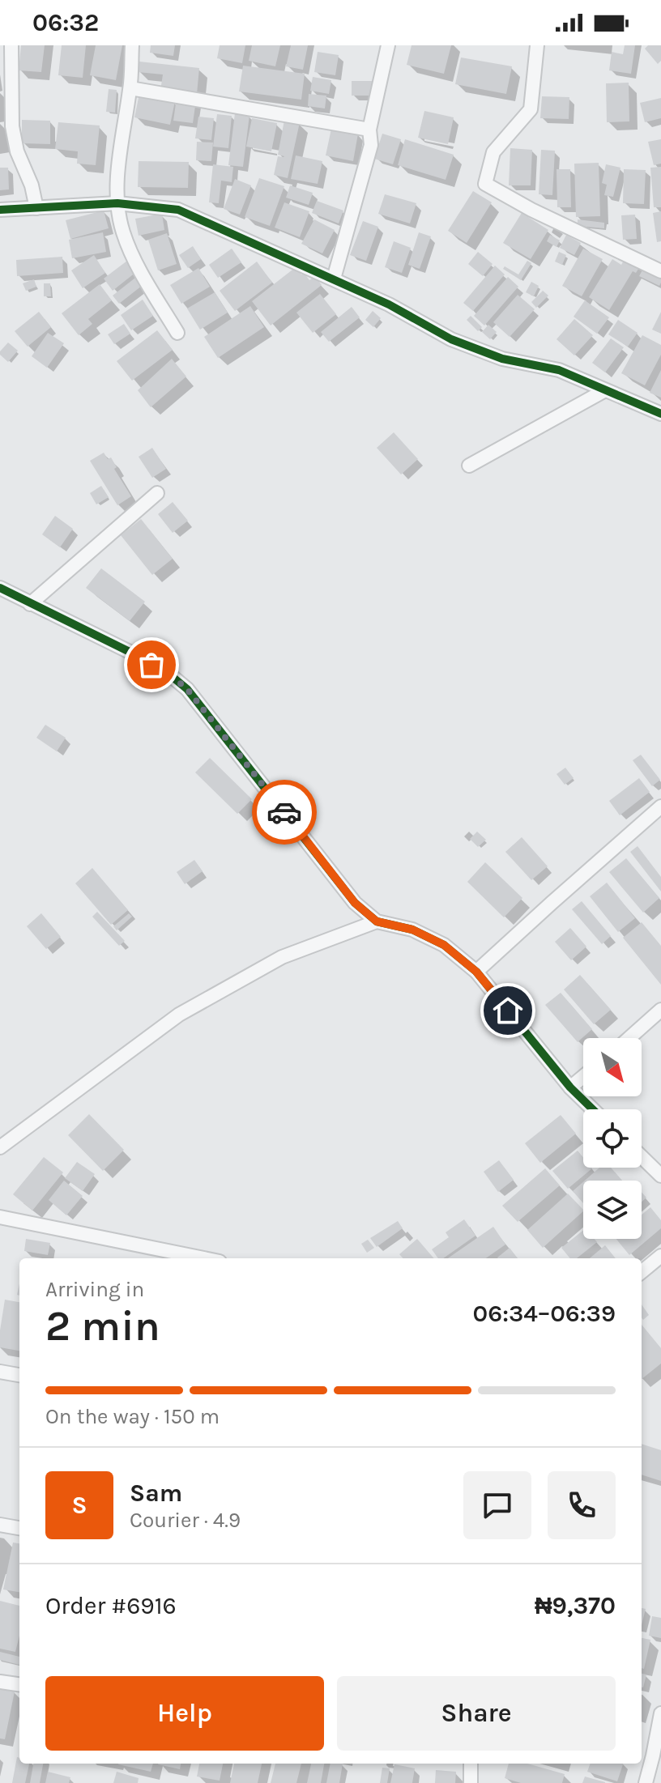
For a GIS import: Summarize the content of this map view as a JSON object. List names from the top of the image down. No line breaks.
{"north":"bottom right","page":{"status":"06:32","heading":["2 min","Arriving in","06:34–06:39"],"panel":["Sam","Courier · 4.9","Order #6916","₦9,370"],"bar":"On the way · 150 m","round":"S","buttons":["Help","Share"]}}
